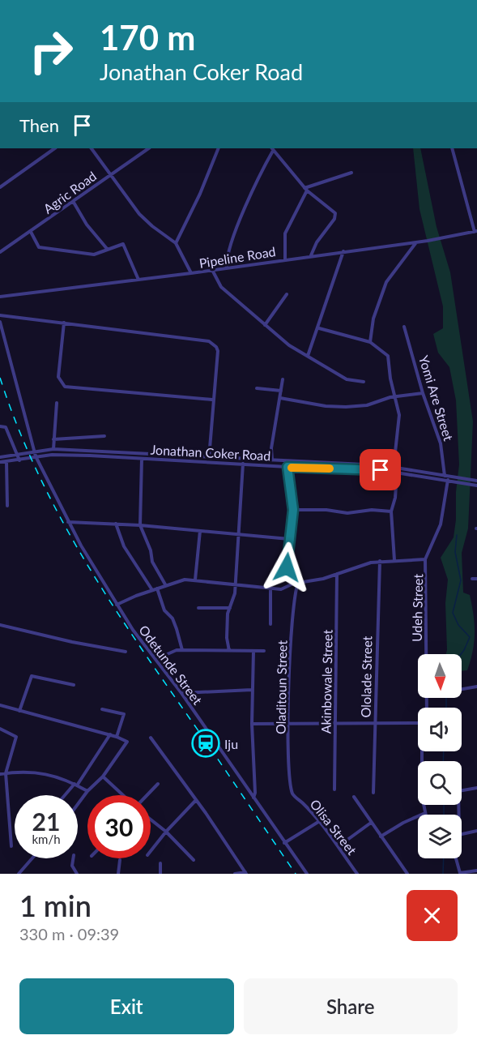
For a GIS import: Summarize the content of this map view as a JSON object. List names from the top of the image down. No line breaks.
{"streets":{"street":["Agric Road","Pipeline Road","Yomi Are Street","Jonathan Coker Road","Udeh Street","Odetunde Street","Ololade Street","Akinbowale Street","Oladitoun Street","Olisa Street"]},"crossings":[["Yomi Are Street","Jonathan Coker Road"],["Jonathan Coker Road","Odetunde Street"],["Oladitoun Street","Olisa Street"]],"places":{"station":["Iju"]},"north":"bottom","page":{"turn":["170 m","Jonathan Coker Road"],"then":"Then","speed":"21 km/h","limit":"30","heading":["1 min","330 m · 09:39"],"buttons":["Exit","Share"]}}
